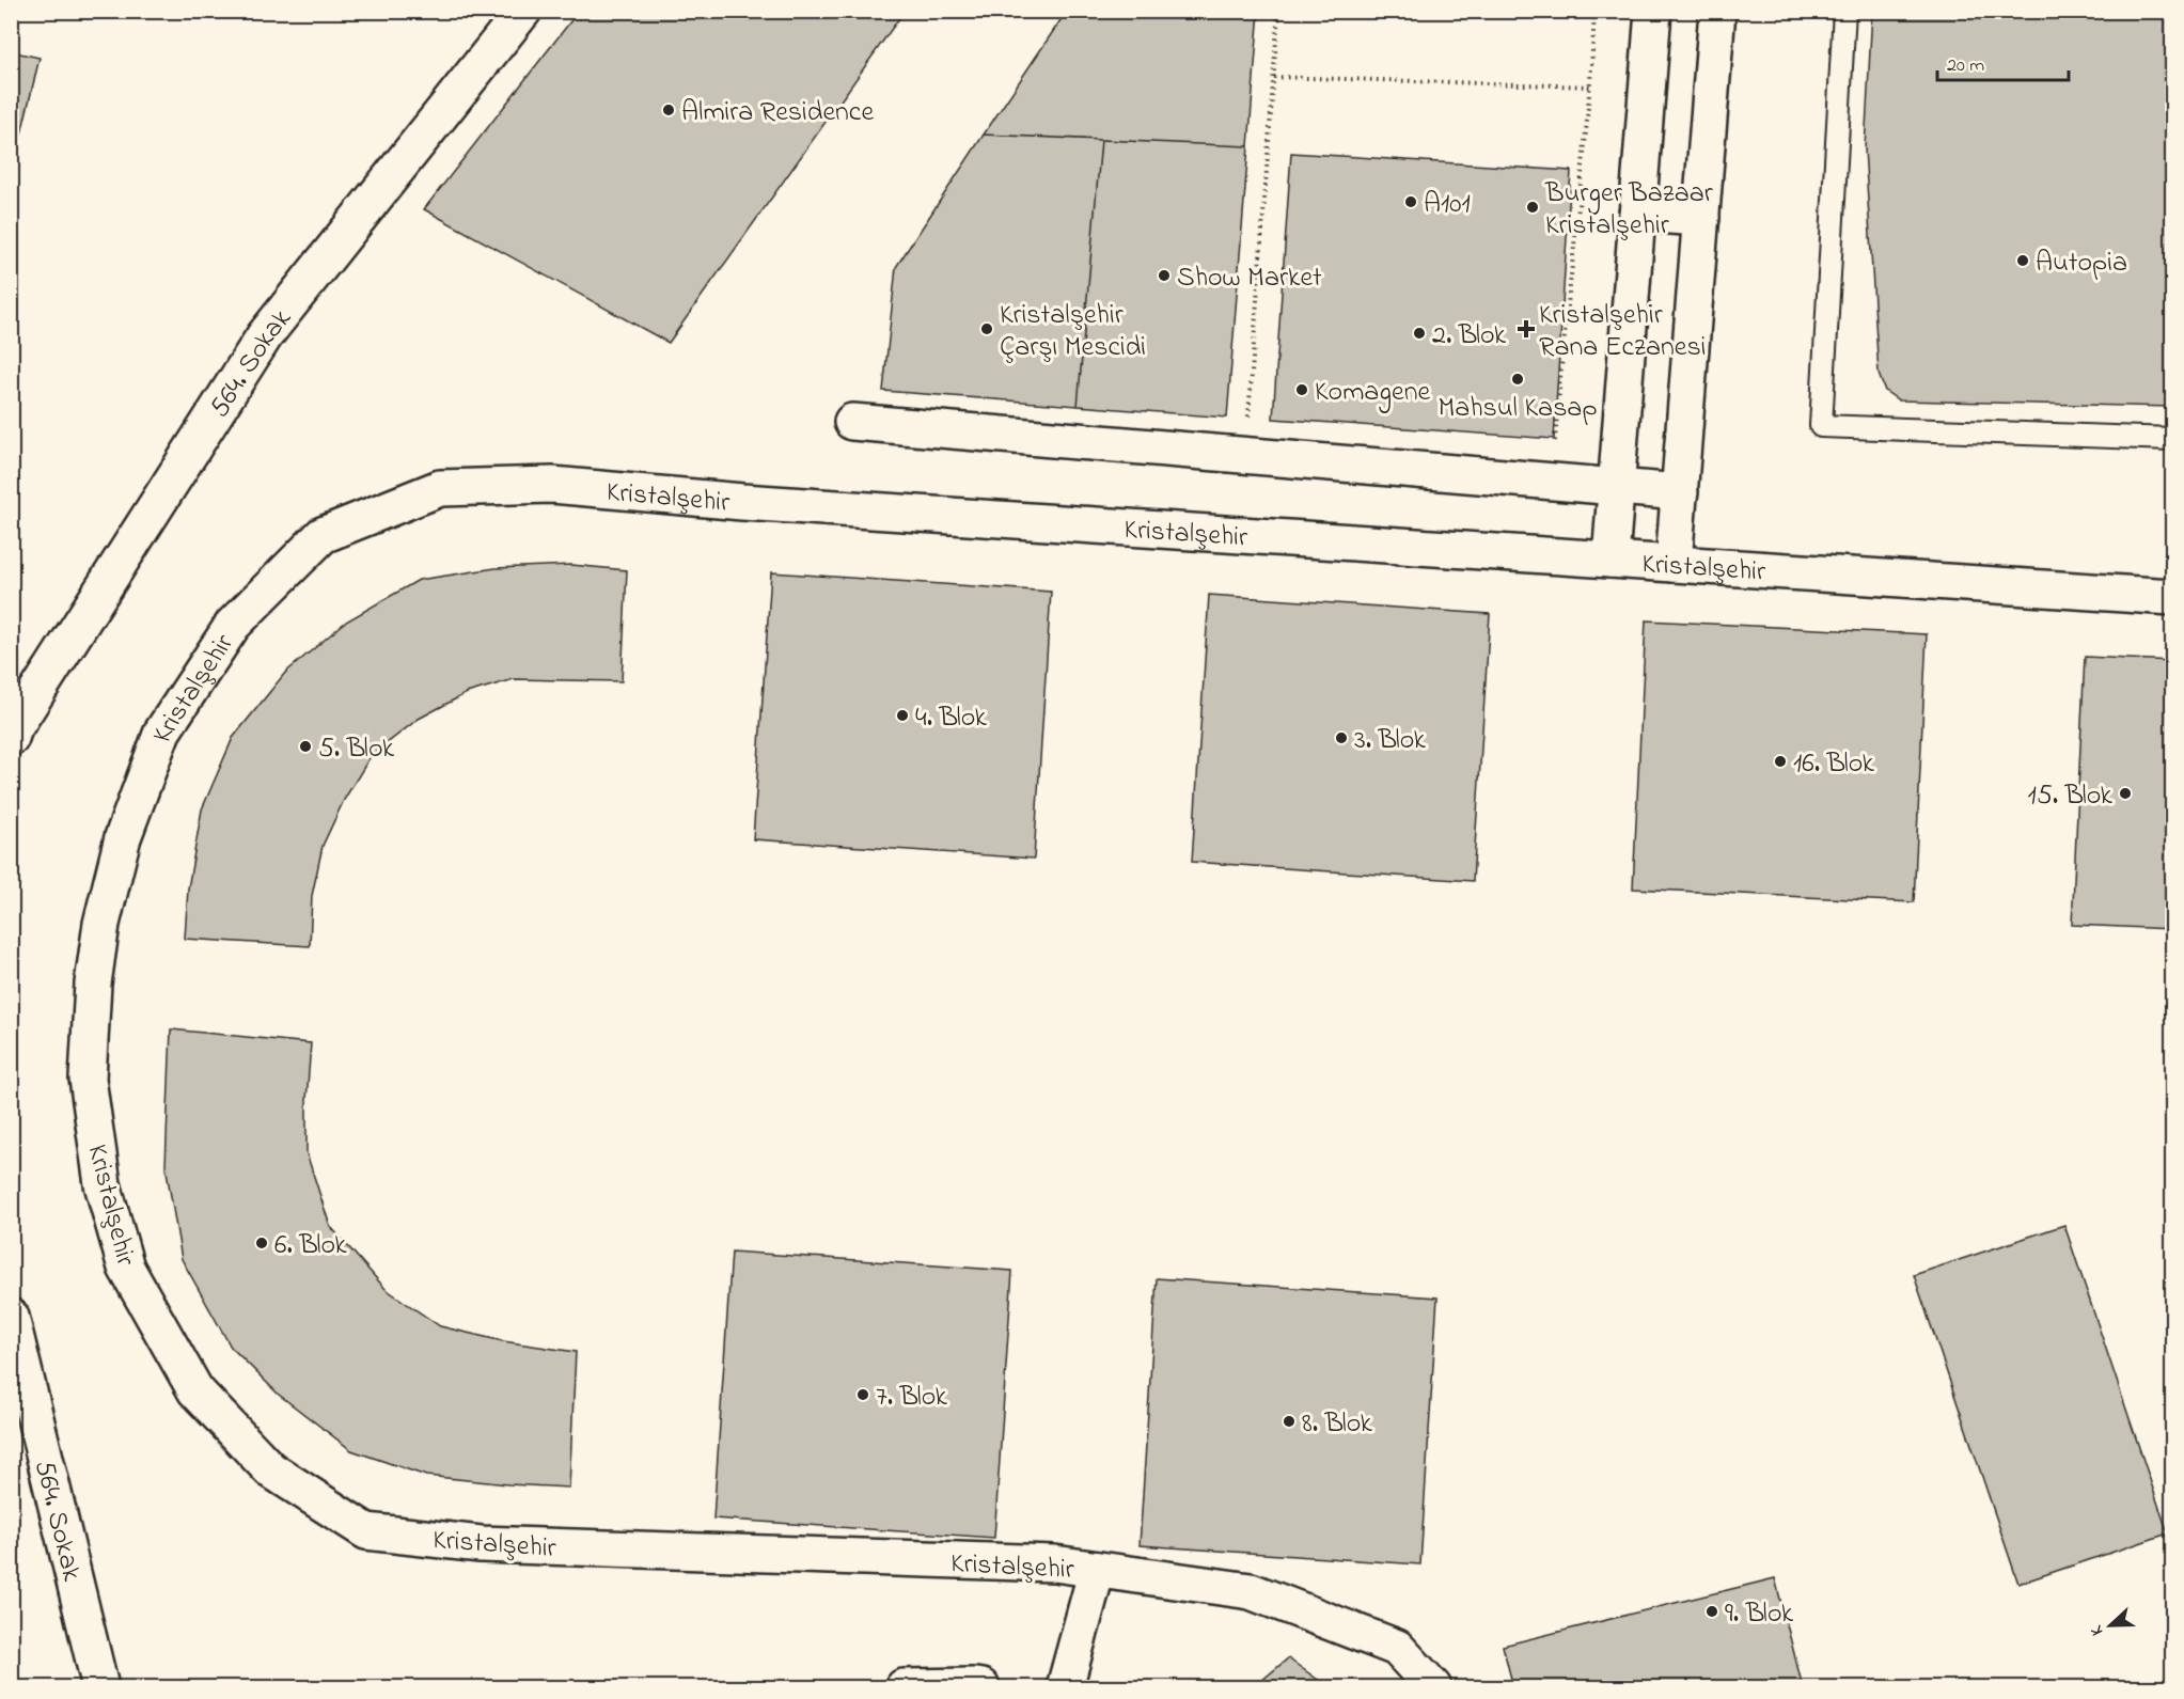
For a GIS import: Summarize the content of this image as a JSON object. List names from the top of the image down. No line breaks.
{"streets":{"street":["564. Sokak","Kristalşehir"]},"places":{"other":["Almira Residence","A101","Burger Bazaar Kristalşehir","Autopia","Show Market","Kristalşehir Çarşı Mescidi","2. Blok","Mahsul Kasap","Komagene","4. Blok","3. Blok","5. Blok","16. Blok","15. Blok","6. Blok","7. Blok","8. Blok","9. Blok"],"health":["Kristalşehir Rana Eczanesi"]},"scale_bar":"20 m","north":"left"}
